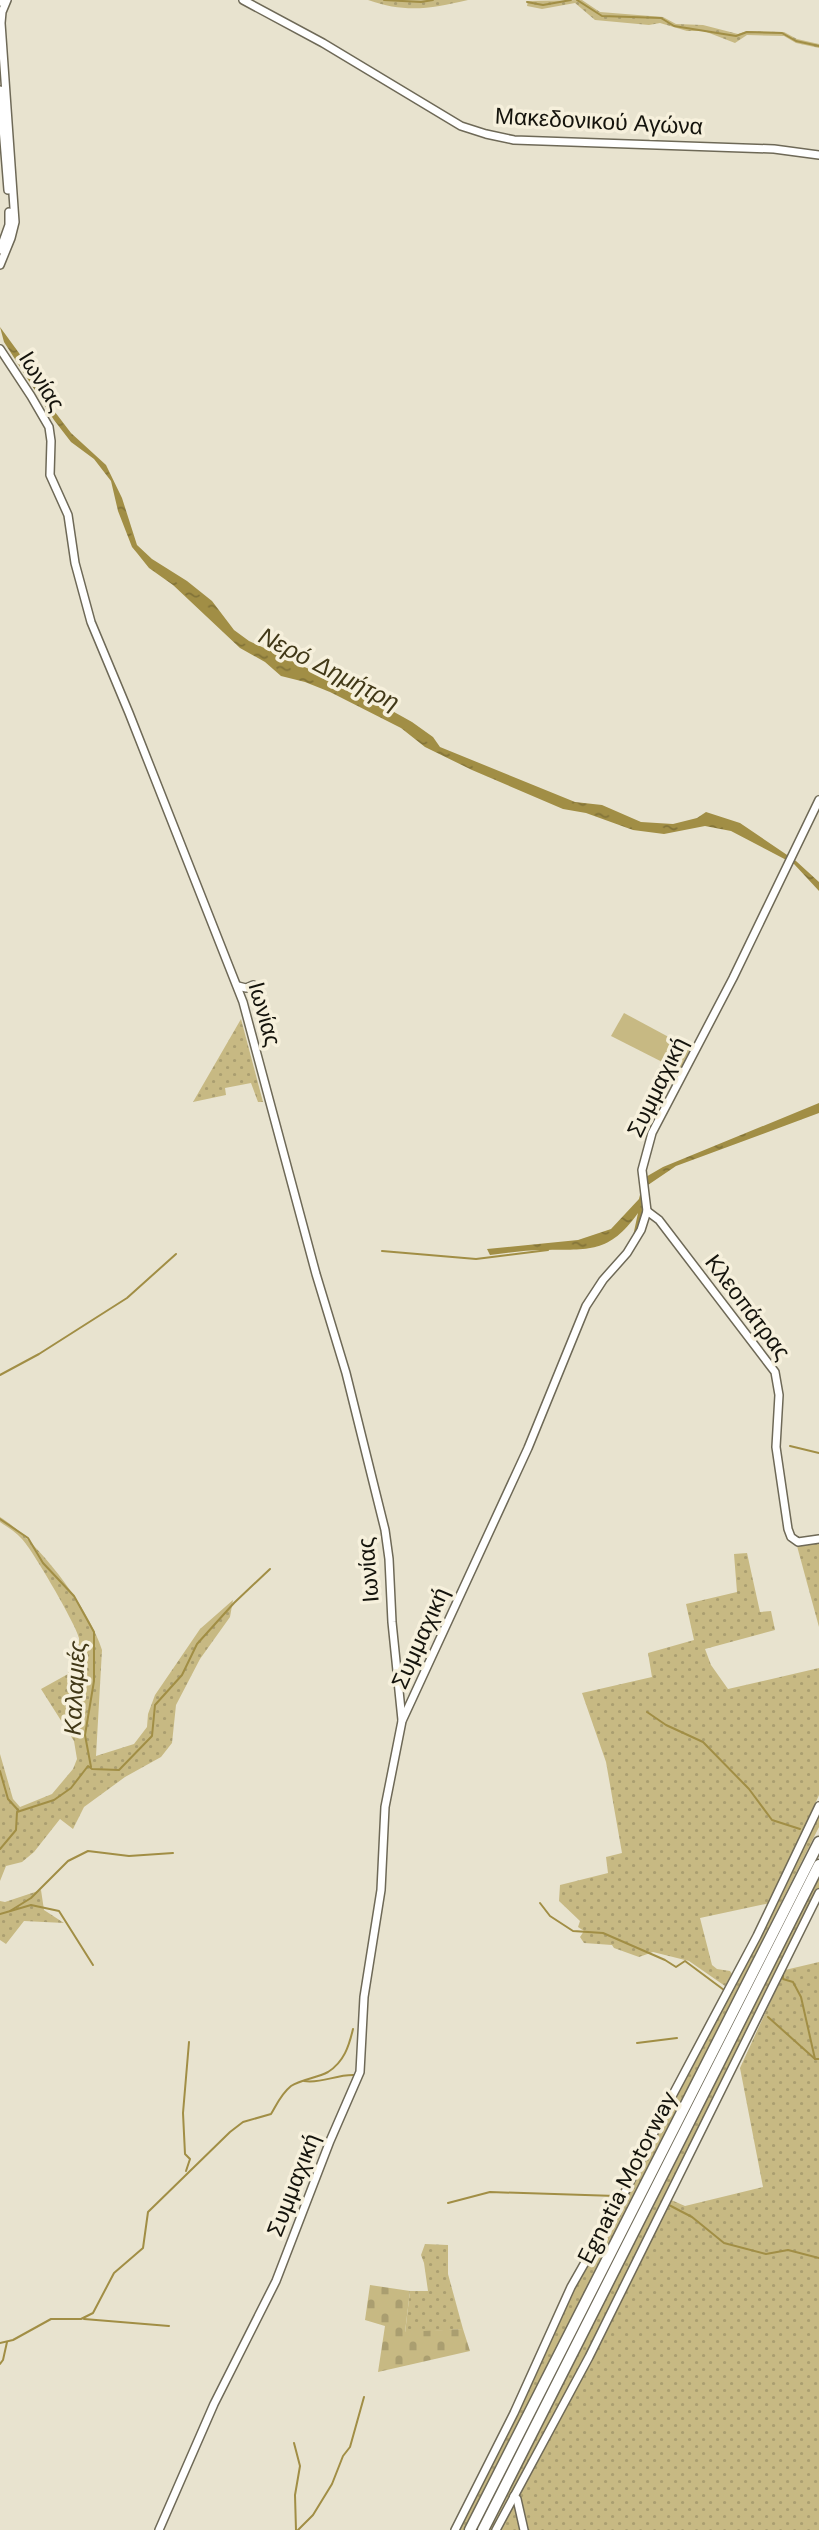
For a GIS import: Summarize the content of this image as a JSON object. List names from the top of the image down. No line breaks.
{"streets":{"highway":["Egnatia Motorway"],"street":["Μακεδονικού Αγώνα","Ιωνίας","Συμμαχική","Κλεοπάτρας"]},"crossings":[["Ιωνίας","Συμμαχική"],["Συμμαχική","Κλεοπάτρας"]],"water":["Νερό Δημήτρη","Καλαμιές"]}
